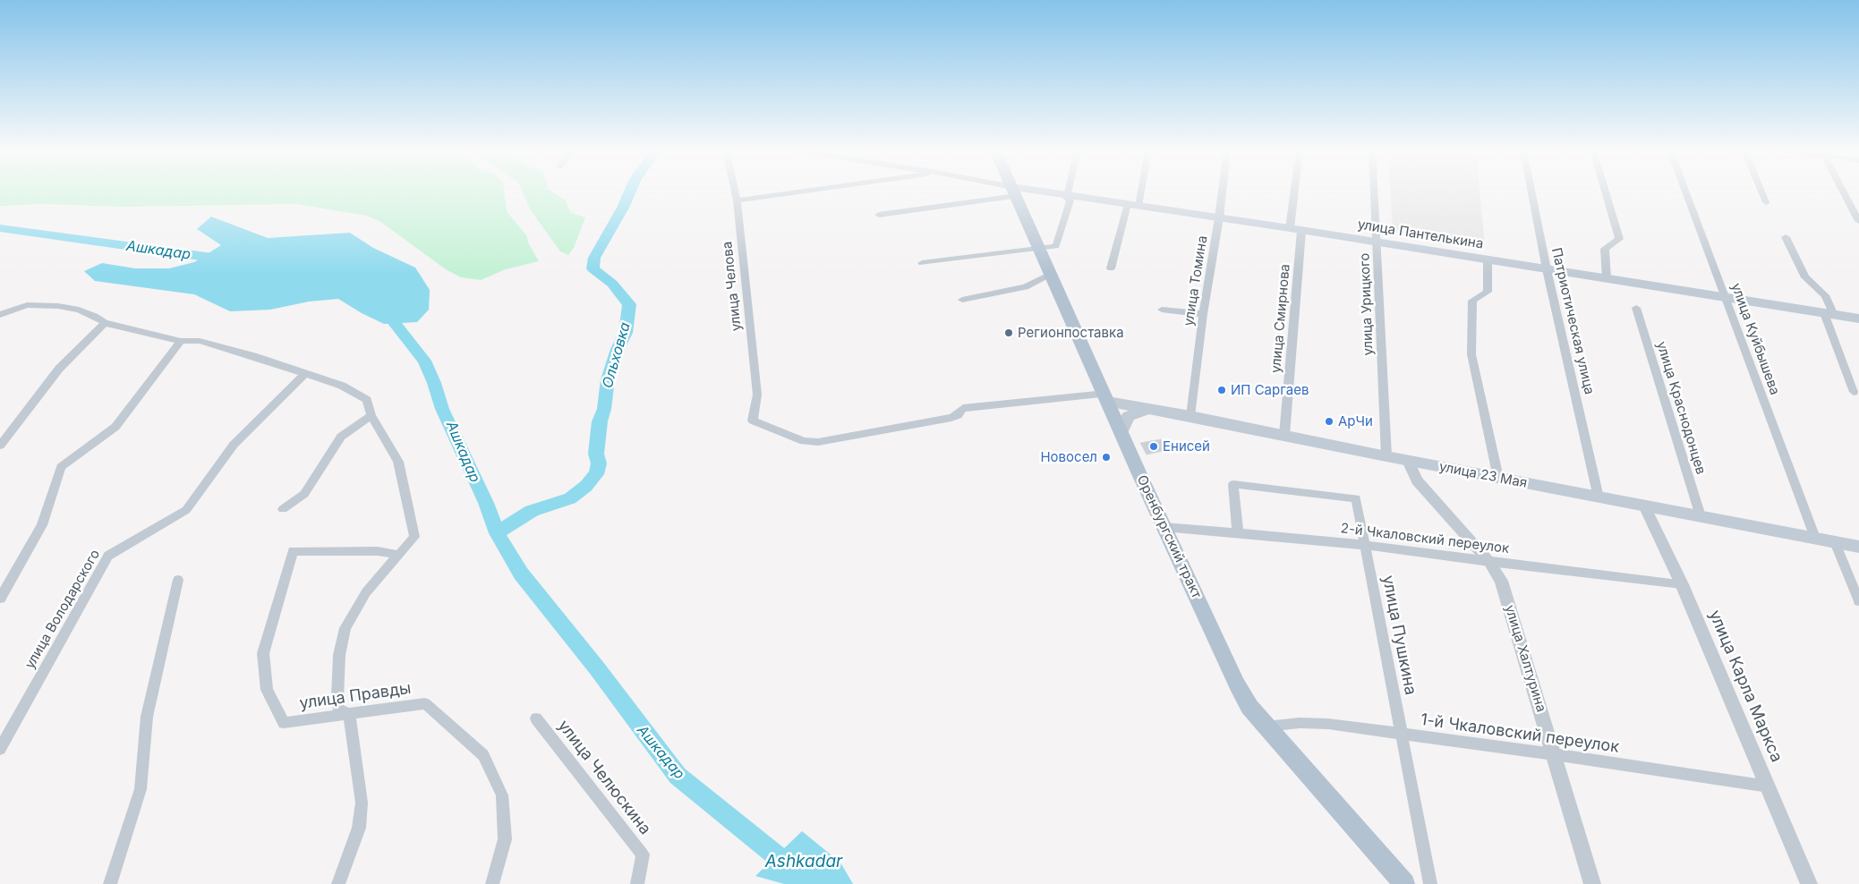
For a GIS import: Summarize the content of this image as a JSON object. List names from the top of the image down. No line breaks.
{"streets":{"main road":["улица Пантелькина","улица 23 Мая","Оренбургский тракт"],"street":["улица Томина","улица Челова","улица Урицкого","улица Смирнова","Патриотическая улица","улица Куйбышева","улица Краснодонцев","2-й Чкаловский переулок","улица Володарского","улица Пушкина","улица Халтурина","улица Карла Маркса","улица Правды","1-й Чкаловский переулок","улица Челюскина"]},"crossings":[["улица Пантелькина","улица Томина"],["улица Пантелькина","улица Урицкого"],["улица Пантелькина","улица Смирнова"],["улица Пантелькина","Патриотическая улица"],["улица Пантелькина","улица Куйбышева"],["улица Томина","улица 23 Мая"],["улица Челова","улица 23 Мая"],["улица Челова","Оренбургский тракт"],["улица Урицкого","улица 23 Мая"],["улица Смирнова","улица 23 Мая"],["Патриотическая улица","улица 23 Мая"],["улица Куйбышева","улица 23 Мая"],["улица Краснодонцев","улица 23 Мая"],["улица 23 Мая","Оренбургский тракт"],["улица 23 Мая","улица Халтурина"],["улица 23 Мая","улица Карла Маркса"],["Оренбургский тракт","2-й Чкаловский переулок"],["Оренбургский тракт","1-й Чкаловский переулок"],["2-й Чкаловский переулок","улица Пушкина"],["2-й Чкаловский переулок","улица Халтурина"],["2-й Чкаловский переулок","улица Карла Маркса"],["улица Пушкина","1-й Чкаловский переулок"],["улица Халтурина","1-й Чкаловский переулок"],["улица Карла Маркса","1-й Чкаловский переулок"]],"water":["Ашкадар","Ольховка","Ashkadar"],"places":["Регионпоставка","ИП Саргаев","АрЧи","Енисей","Новосел"]}
